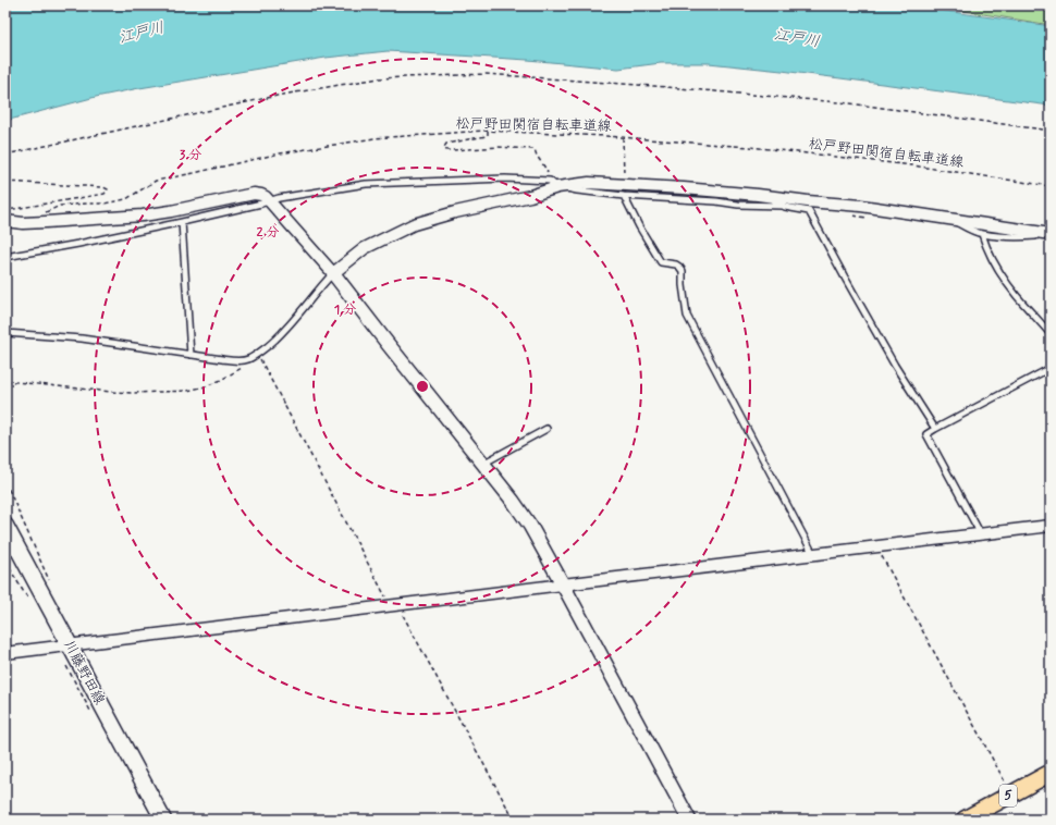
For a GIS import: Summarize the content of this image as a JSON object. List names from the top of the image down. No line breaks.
{"streets":{"main road":["川藤野田線","5"],"path":["松戸野田関宿自転車道線"]},"water":["江戸川"],"rings":["3 分","2 分","1 分"]}
